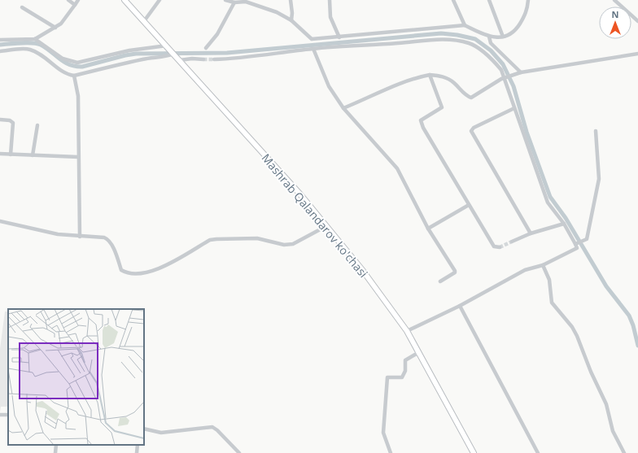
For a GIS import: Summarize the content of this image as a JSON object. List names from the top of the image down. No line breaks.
{"streets":{"main road":["Mashrab Qalandarov ko'chasi"]},"north":"top"}
